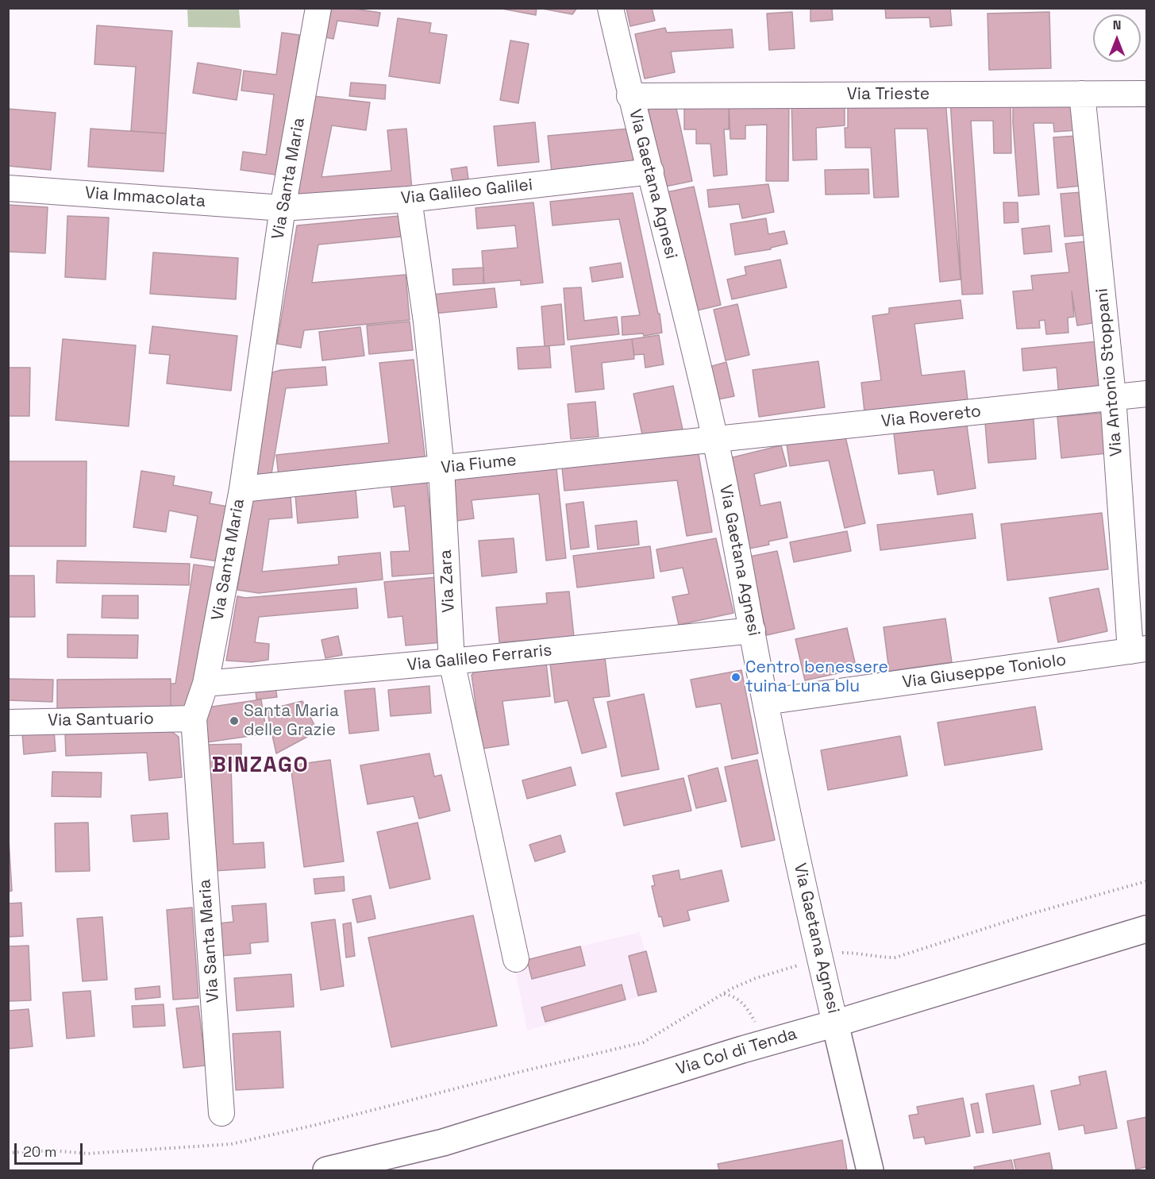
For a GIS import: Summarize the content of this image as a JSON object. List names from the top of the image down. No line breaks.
{"streets":{"main road":["Via Gaetana Agnesi","Via Col di Tenda"],"street":["Via Trieste","Via Santa Maria","Via Galileo Galilei","Via Immacolata","Via Antonio Stoppani","Via Rovereto","Via Fiume","Via Zara","Via Galileo Ferraris","Via Giuseppe Toniolo","Via Santuario"]},"crossings":[["Via Trieste","Via Gaetana Agnesi"],["Via Trieste","Via Antonio Stoppani"],["Via Santa Maria","Via Galileo Galilei"],["Via Santa Maria","Via Immacolata"],["Via Santa Maria","Via Fiume"],["Via Santa Maria","Via Galileo Ferraris"],["Via Santa Maria","Via Santuario"],["Via Gaetana Agnesi","Via Galileo Galilei"],["Via Gaetana Agnesi","Via Rovereto"],["Via Gaetana Agnesi","Via Fiume"],["Via Gaetana Agnesi","Via Galileo Ferraris"],["Via Gaetana Agnesi","Via Giuseppe Toniolo"],["Via Gaetana Agnesi","Via Col di Tenda"],["Via Galileo Galilei","Via Immacolata"],["Via Galileo Galilei","Via Zara"],["Via Antonio Stoppani","Via Rovereto"],["Via Antonio Stoppani","Via Giuseppe Toniolo"],["Via Rovereto","Via Fiume"],["Via Fiume","Via Zara"],["Via Zara","Via Galileo Ferraris"]],"districts":["BINZAGO"],"places":["Centro benessere tuina Luna blu","Santa Maria delle Grazie"],"scale_bar":"20 m","north":"top"}
